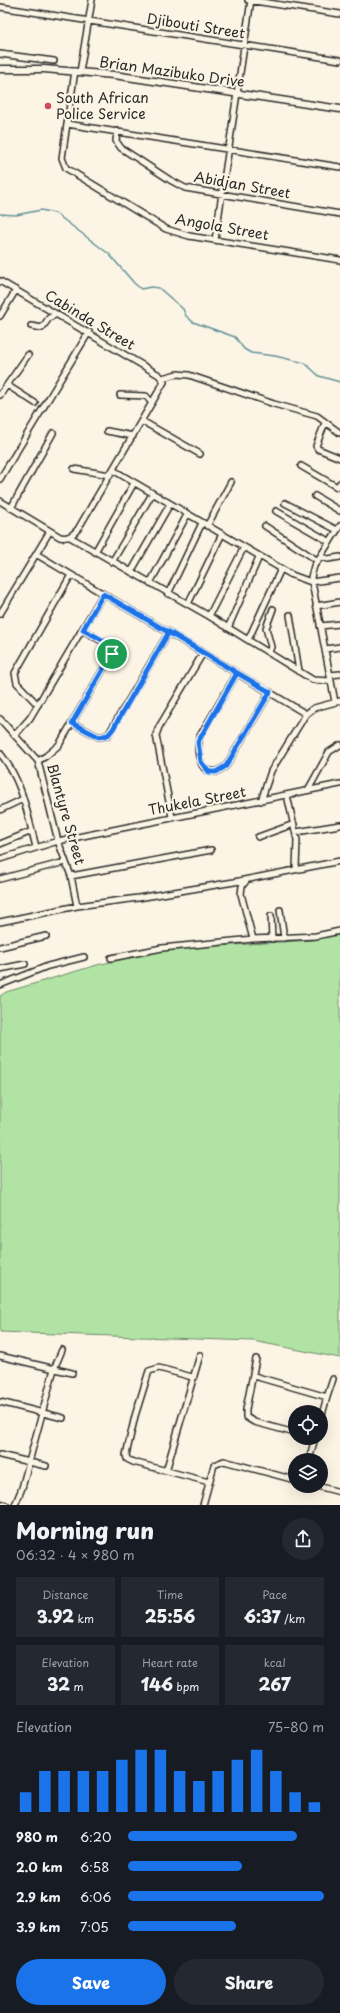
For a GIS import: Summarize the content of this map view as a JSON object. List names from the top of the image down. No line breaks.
{"streets":{"street":["Djibouti Street","Brian Mazibuko Drive","Abidjan Street","Angola Street","Cabinda Street","Thukela Street","Blantyre Street"]},"crossings":[["Djibouti Street","Angola Street"],["Brian Mazibuko Drive","Angola Street"],["Thukela Street","Blantyre Street"]],"places":["South African Police Service"],"page":{"heading":["Morning run","06:32 · 4 × 980 m"],"stats":[["Distance","3.92 km"],["Time","25:56"],["Pace","6:37 /km"],["Elevation","32 m"],["Heart rate","146 bpm"],["kcal","267"]],"chart":["Elevation","75–80 m"],"list":[{"name":"980 m","note":"6:20"},{"name":"2.0 km","note":"6:58"},{"name":"2.9 km","note":"6:06"},{"name":"3.9 km","note":"7:05"}],"buttons":["Save","Share"]}}
